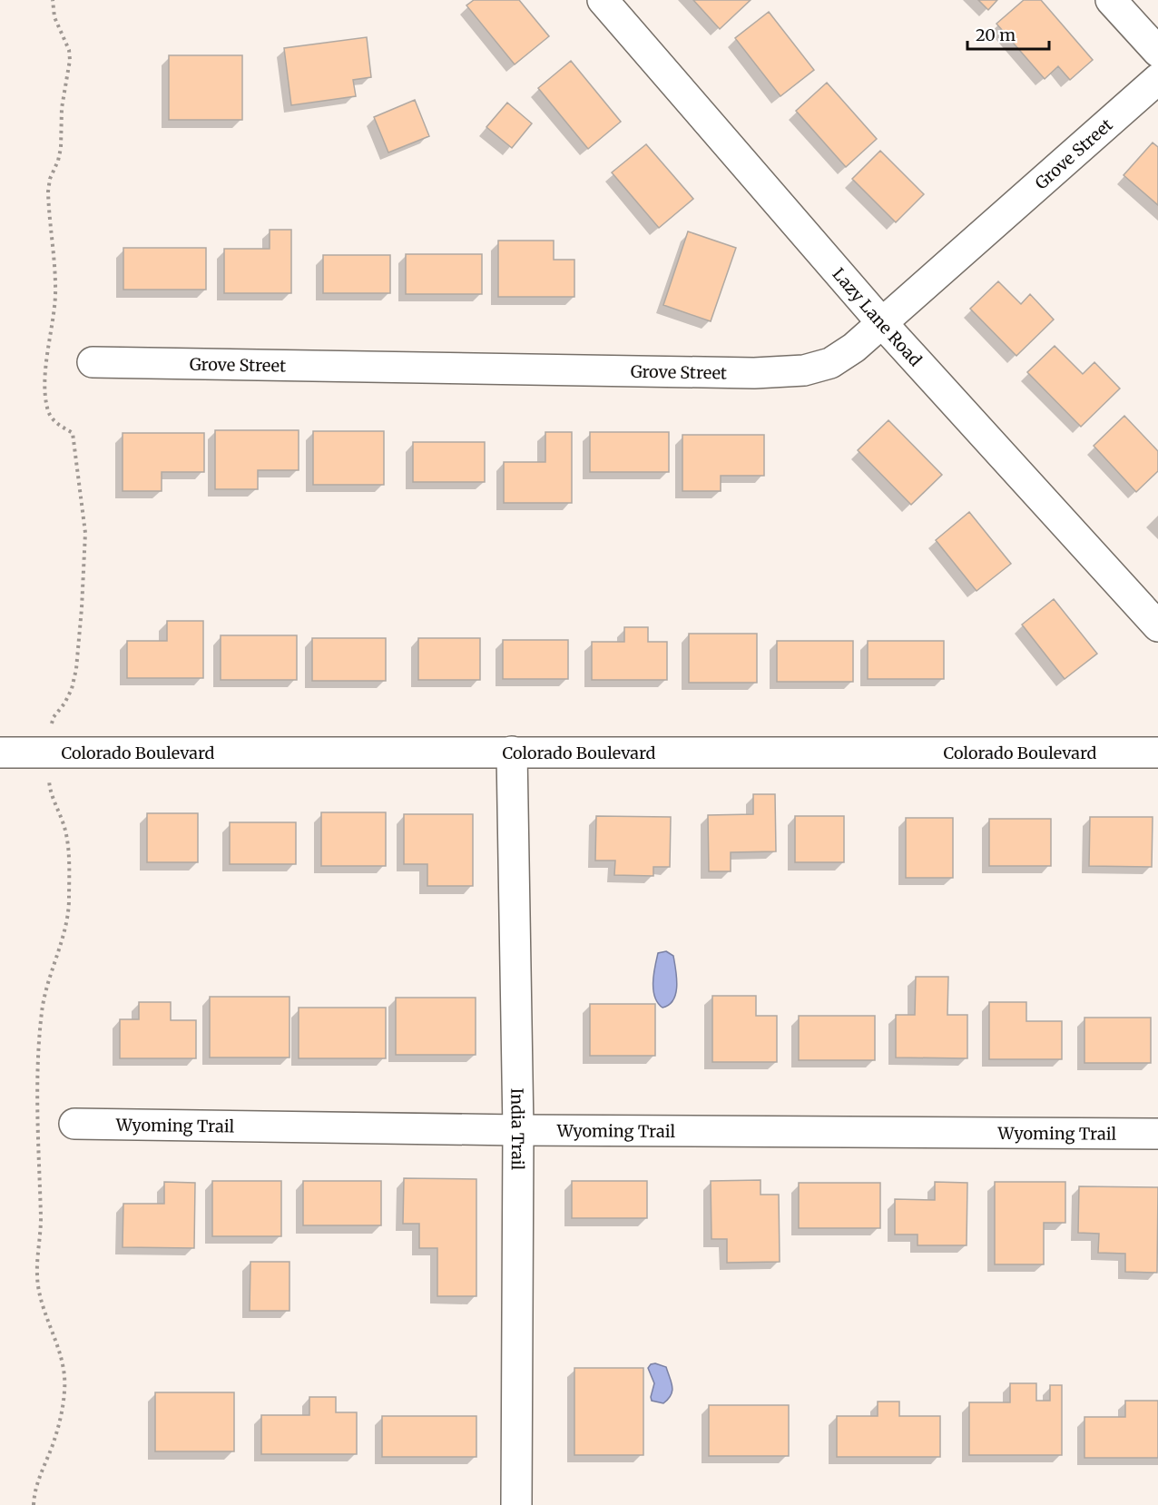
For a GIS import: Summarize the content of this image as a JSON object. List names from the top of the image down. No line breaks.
{"streets":{"street":["Grove Street","Lazy Lane Road","Colorado Boulevard","Wyoming Trail","India Trail"]},"crossings":[["Grove Street","Lazy Lane Road"],["Colorado Boulevard","India Trail"],["Wyoming Trail","India Trail"]],"scale_bar":"20 m"}
